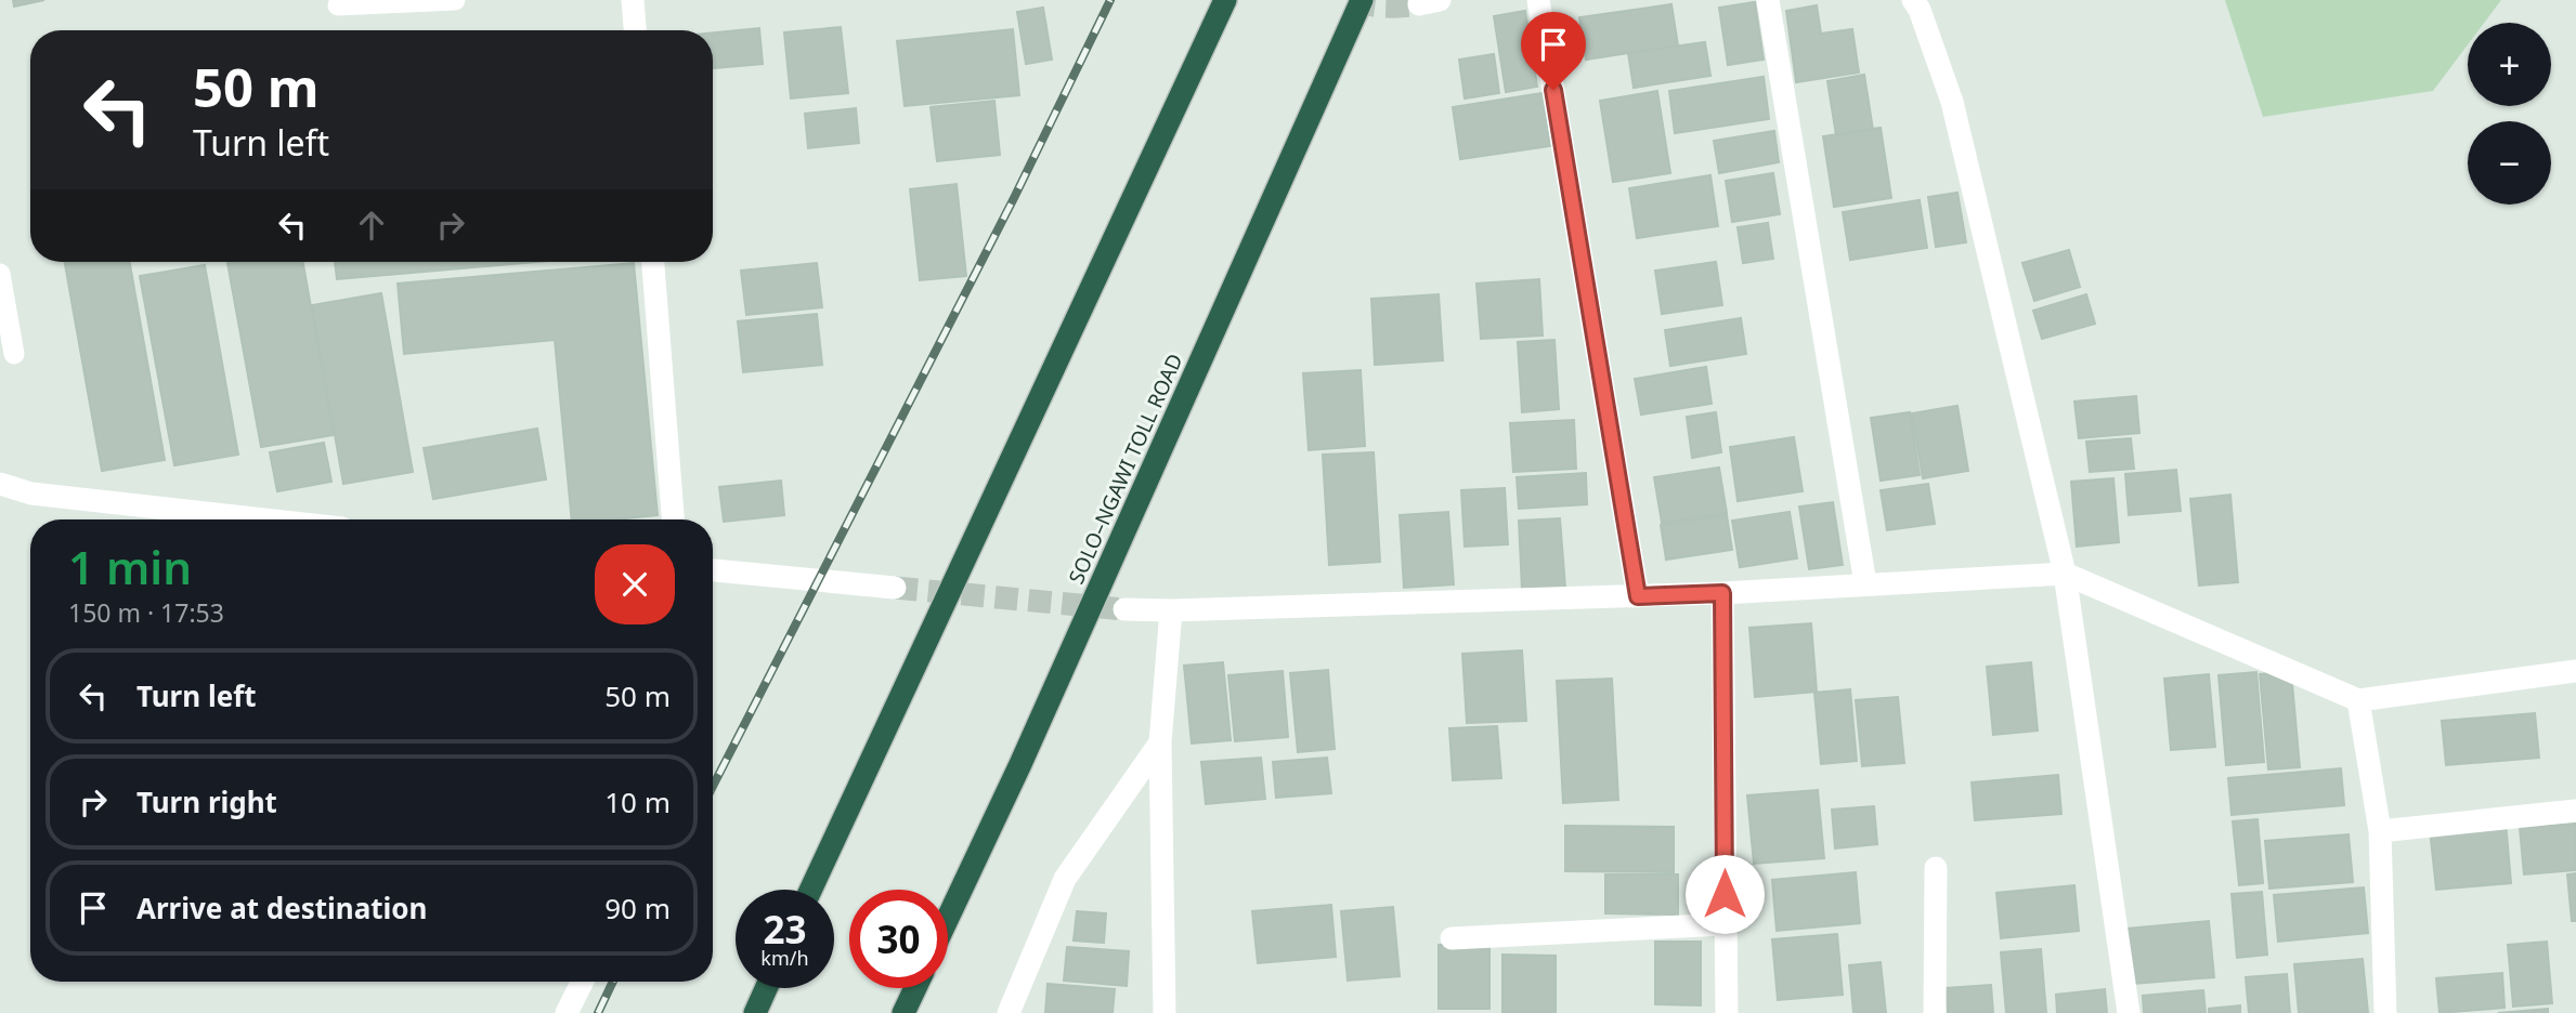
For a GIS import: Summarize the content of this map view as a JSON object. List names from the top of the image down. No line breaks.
{"streets":{"highway":["SOLO–NGAWI TOLL ROAD"]},"page":{"map_buttons":["+","−"],"turn":["50 m","Turn left"],"heading":["1 min","150 m · 17:53"],"list":[{"name":"Turn left","value":"50 m"},{"name":"Turn right","value":"10 m"},{"name":"Arrive at destination","value":"90 m"}],"speed":"23 km/h","limit":"30"}}
